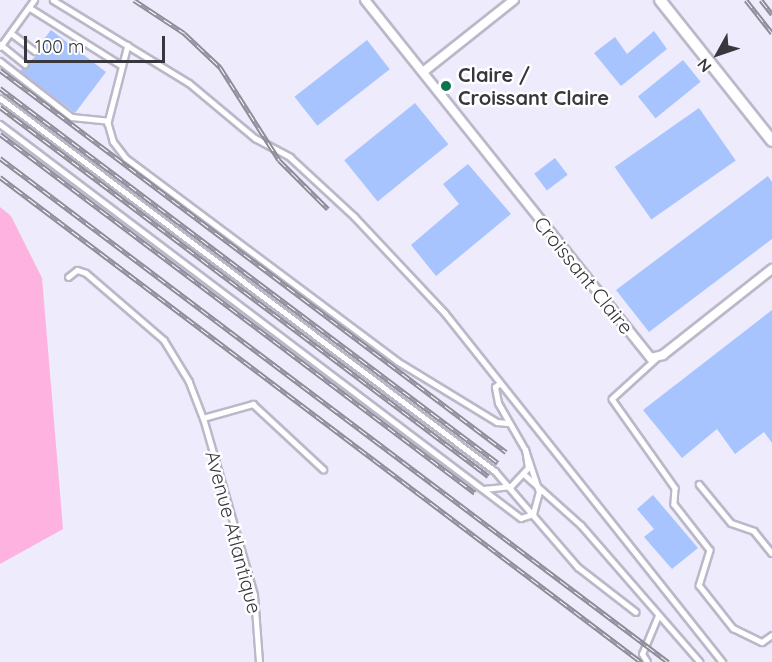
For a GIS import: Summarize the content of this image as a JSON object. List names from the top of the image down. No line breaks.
{"streets":{"street":["Croissant Claire"],"lane":["Avenue Atlantique"]},"places":["Claire / Croissant Claire"],"scale_bar":"100 m","north":"bottom left"}
